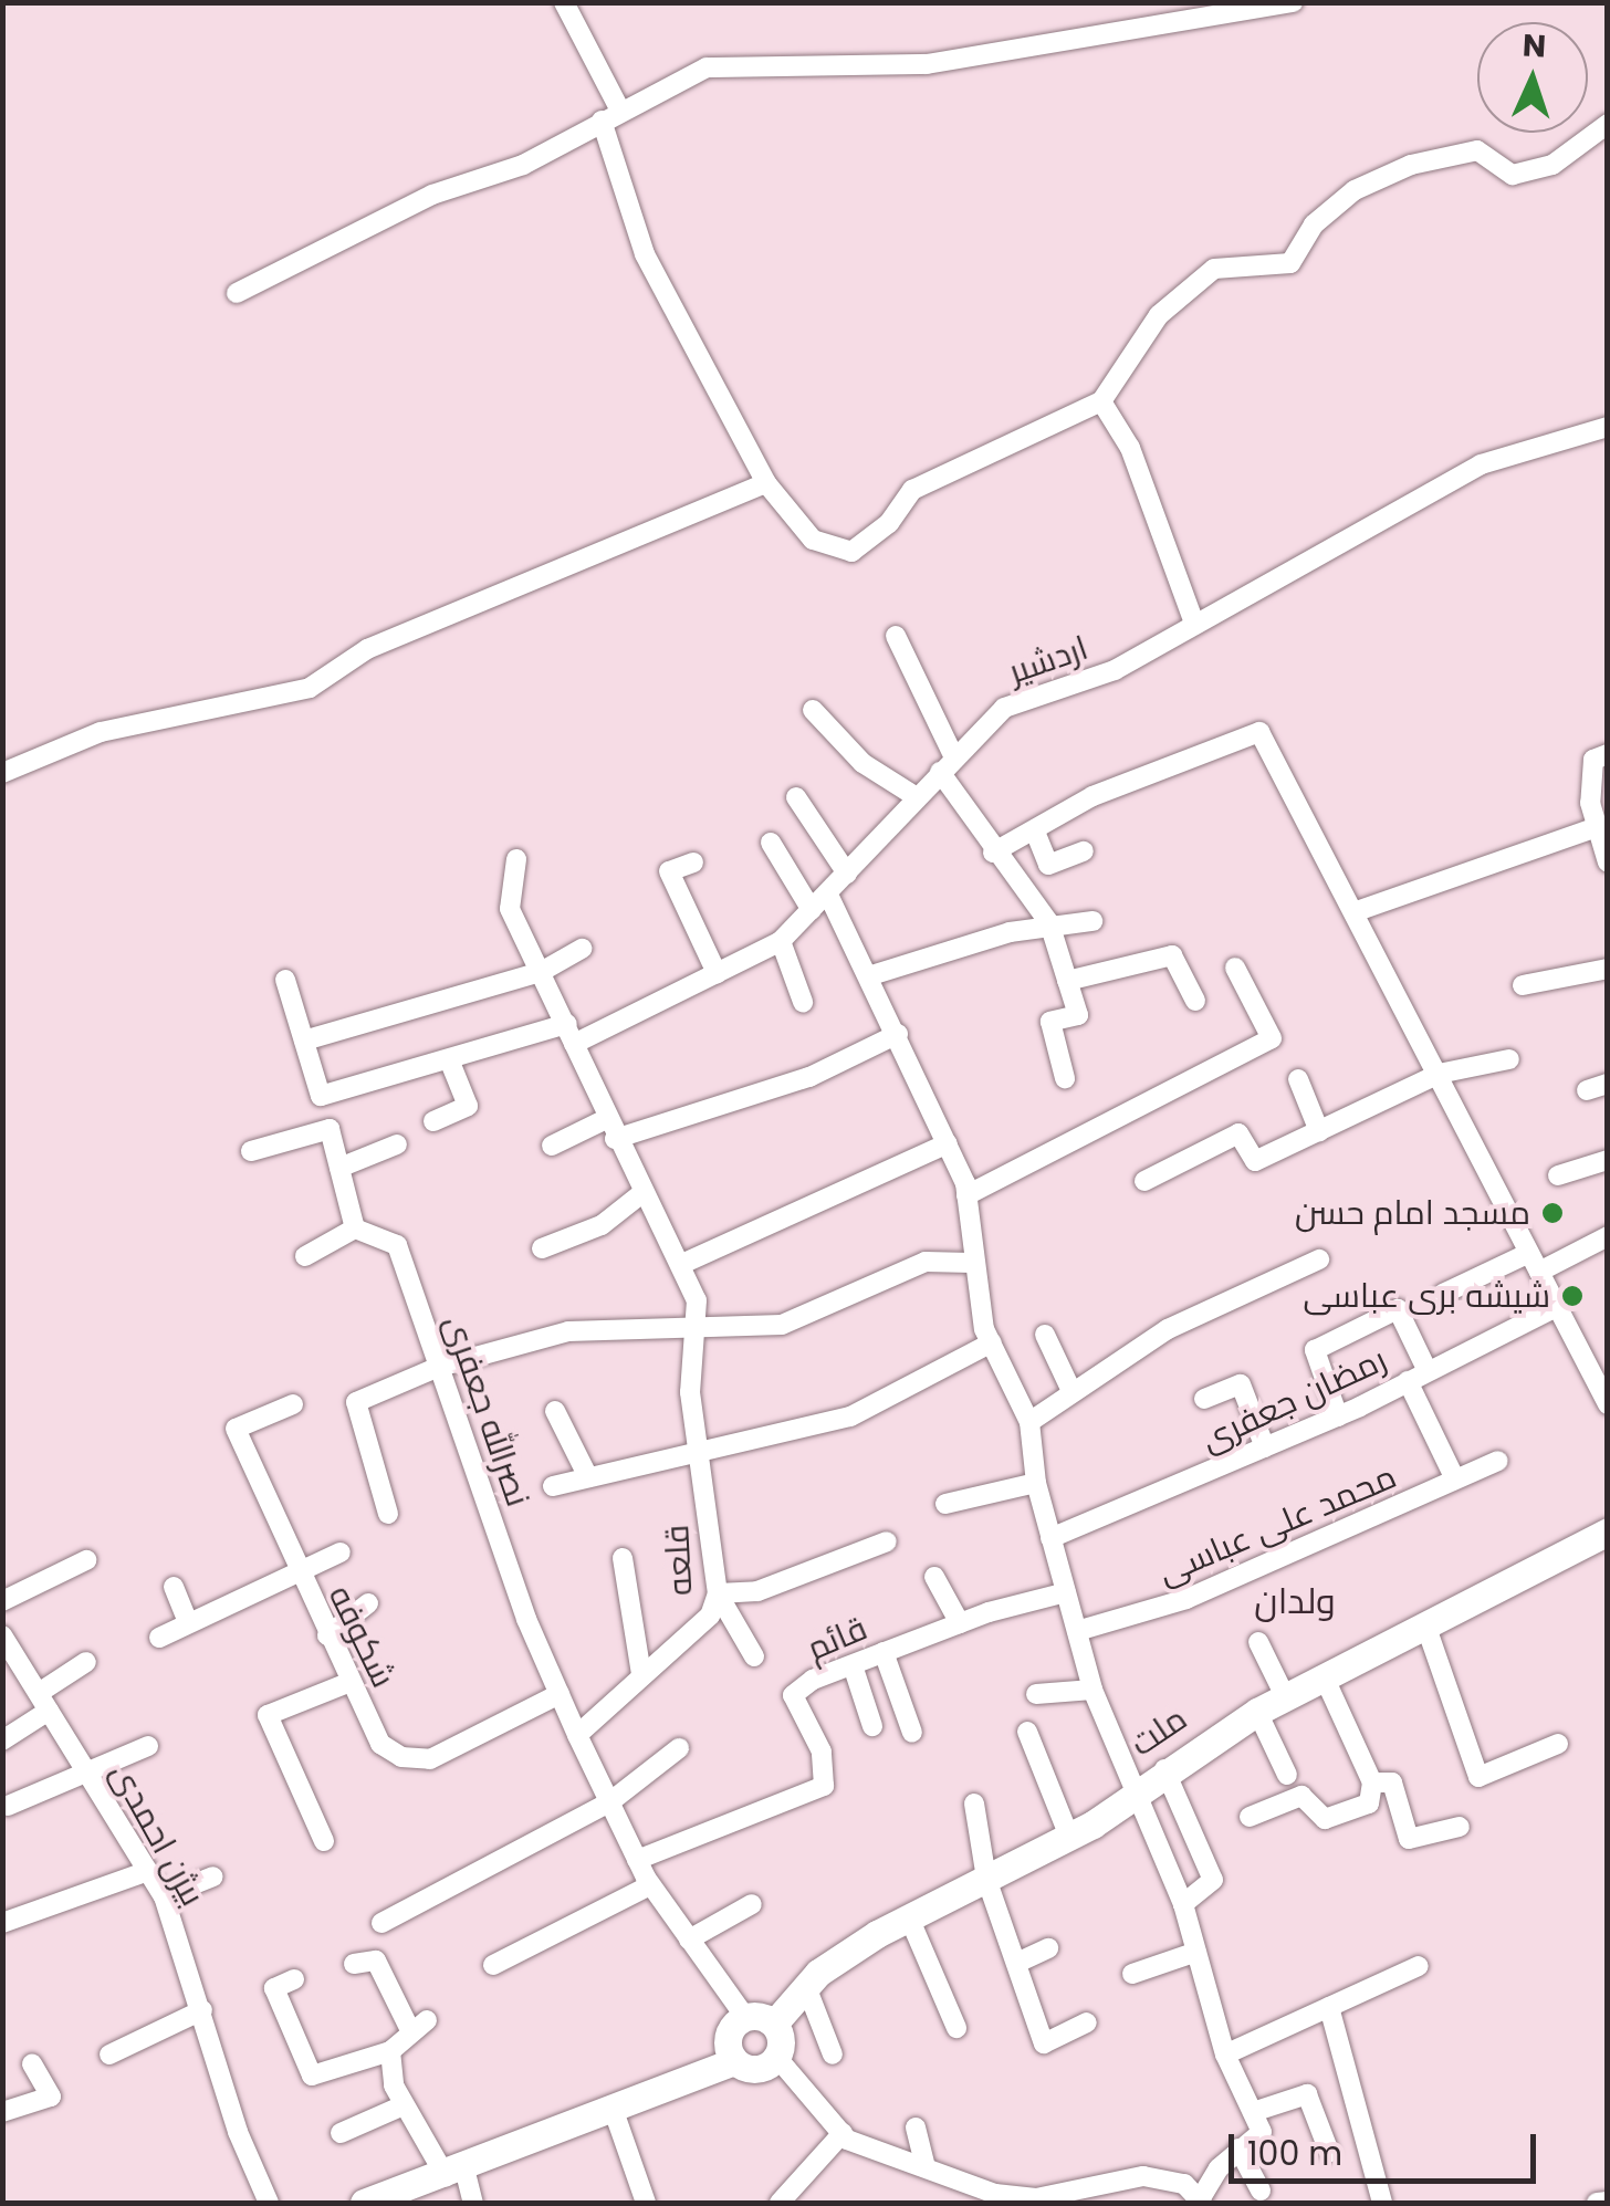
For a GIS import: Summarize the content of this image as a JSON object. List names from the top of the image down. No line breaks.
{"streets":{"street":["اردشیر","رمضان جعفری","نصرالله جعفری","محمد علی عباسی","قلعه","شکوفه","قائم","ملت","بیژن احمدی"]},"crossings":[["اردشیر","قلعه"],["نصرالله جعفری","قلعه"],["نصرالله جعفری","شکوفه"]],"districts":["ولدان"],"places":["مسجد امام حسن","شیشه بری عباسی"],"scale_bar":"100 m","north":"top"}
